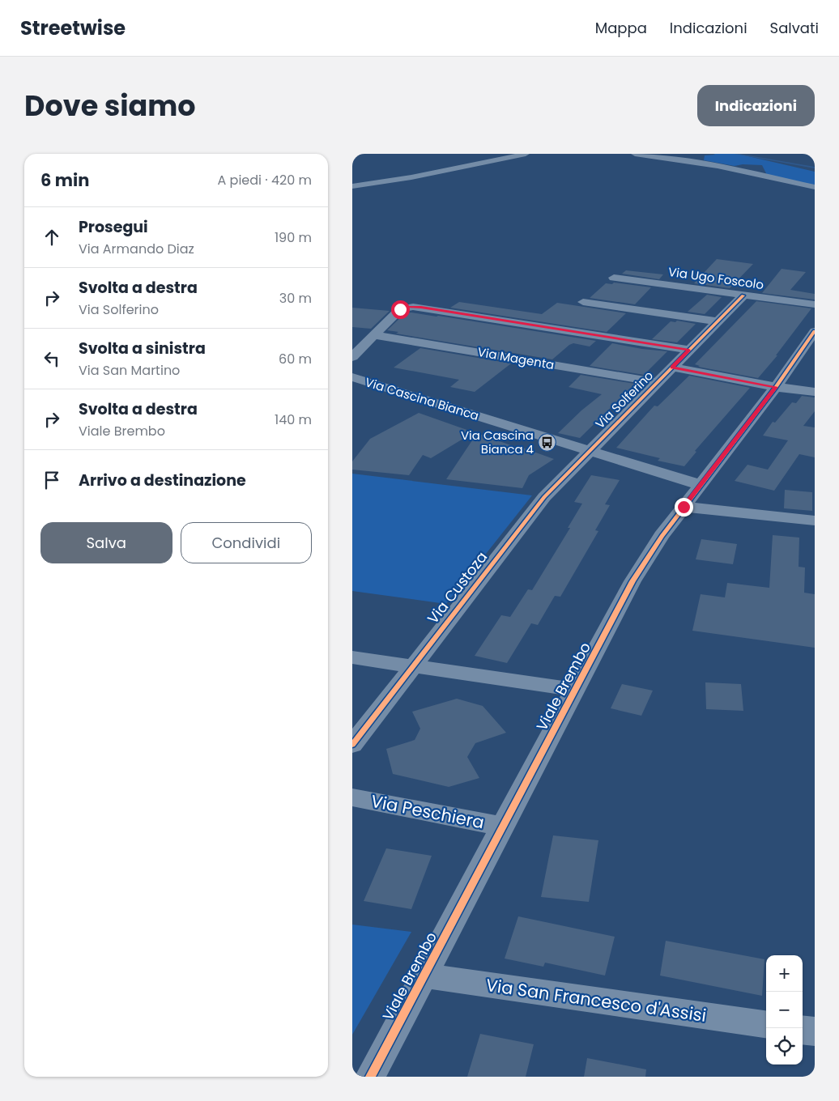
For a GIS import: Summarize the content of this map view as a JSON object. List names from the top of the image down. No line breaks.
{"streets":{"street":["Via Ugo Foscolo","Via Magenta","Via Cascina Bianca","Via Solferino","Via Custoza","Viale Brembo","Via Peschiera","Via San Francesco d'Assisi"]},"crossings":[["Via Ugo Foscolo","Via Solferino"],["Via Magenta","Via Solferino"],["Via Cascina Bianca","Via Solferino"],["Via Cascina Bianca","Via Custoza"],["Via Cascina Bianca","Viale Brembo"],["Via Solferino","Via Custoza"],["Viale Brembo","Via Peschiera"],["Viale Brembo","Via San Francesco d'Assisi"]],"places":{"bus stop":["Via Cascina Bianca 4"]},"page":{"header":"Streetwise","nav":["Mappa","Indicazioni","Salvati"],"title":"Dove siamo","buttons":["Indicazioni",["Salva","Condividi"]],"heading":["6 min","A piedi · 420 m"],"list":[["Prosegui","Via Armando Diaz","190 m"],["Svolta a destra","Via Solferino","30 m"],["Svolta a sinistra","Via San Martino","60 m"],["Svolta a destra","Viale Brembo","140 m"],"Arrivo a destinazione"],"map_buttons":["+","−"]}}
